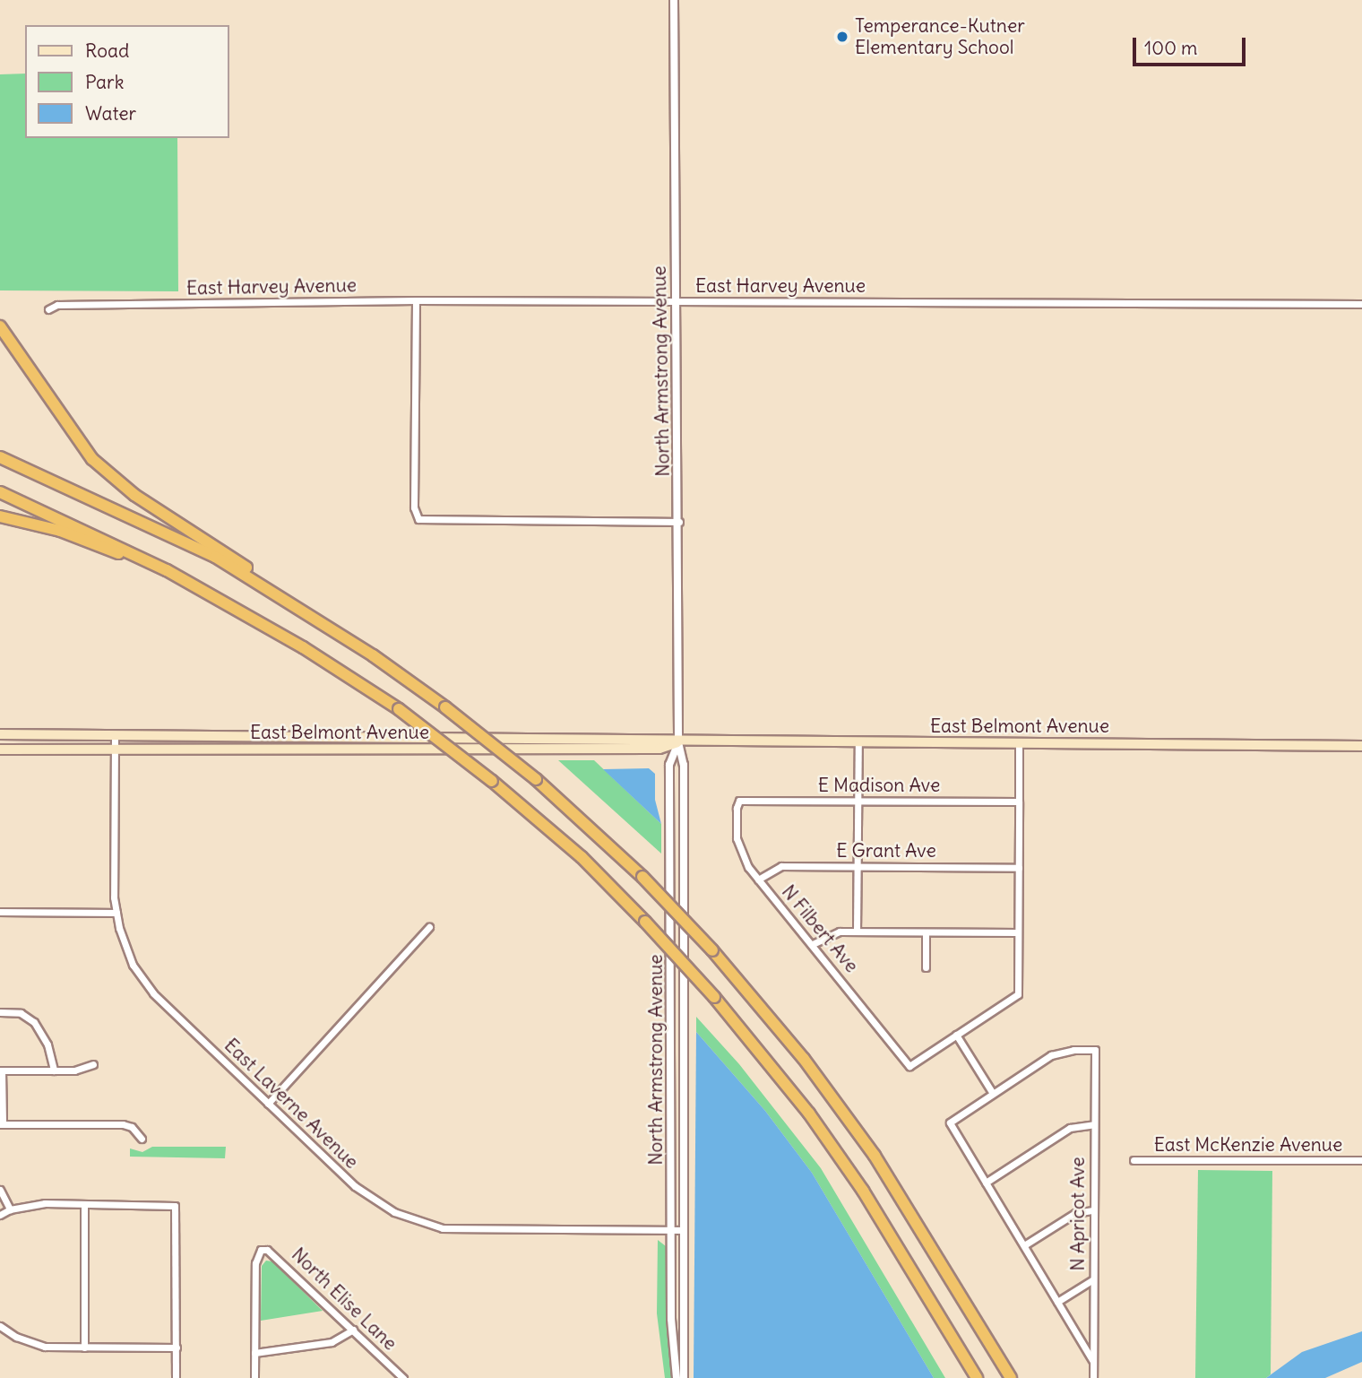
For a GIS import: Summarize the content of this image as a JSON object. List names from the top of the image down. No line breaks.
{"streets":{"main road":["East Belmont Avenue"],"street":["East Harvey Avenue","North Armstrong Avenue","E Madison Ave","E Grant Ave","N Filbert Ave","East Laverne Avenue","East McKenzie Avenue","N Apricot Ave","North Elise Lane"]},"crossings":[["East Harvey Avenue","North Armstrong Avenue"],["North Armstrong Avenue","East Belmont Avenue"],["North Armstrong Avenue","East Laverne Avenue"],["East Belmont Avenue","East Laverne Avenue"],["E Madison Ave","N Filbert Ave"],["E Grant Ave","N Filbert Ave"]],"places":["Temperance-Kutner Elementary School"],"legend":["Road","Park","Water"],"scale_bar":"100 m"}
